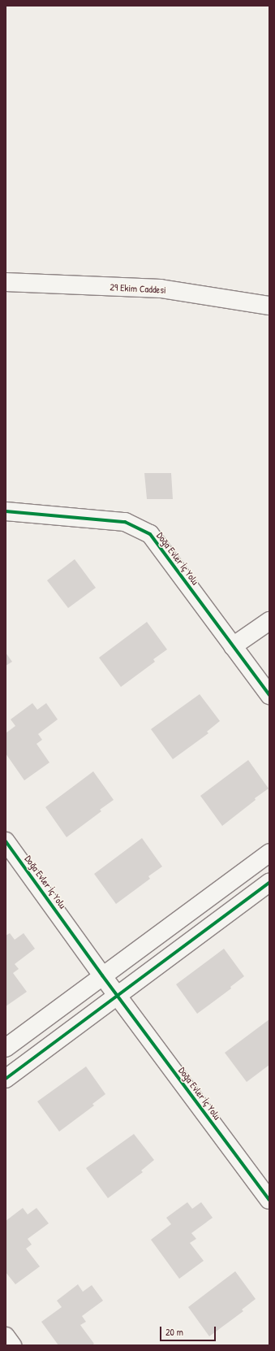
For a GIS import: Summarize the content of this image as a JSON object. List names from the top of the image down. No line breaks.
{"streets":{"street":["29 Ekim Caddesi","Doğa Evler İç Yolu"]},"scale_bar":"20 m"}
